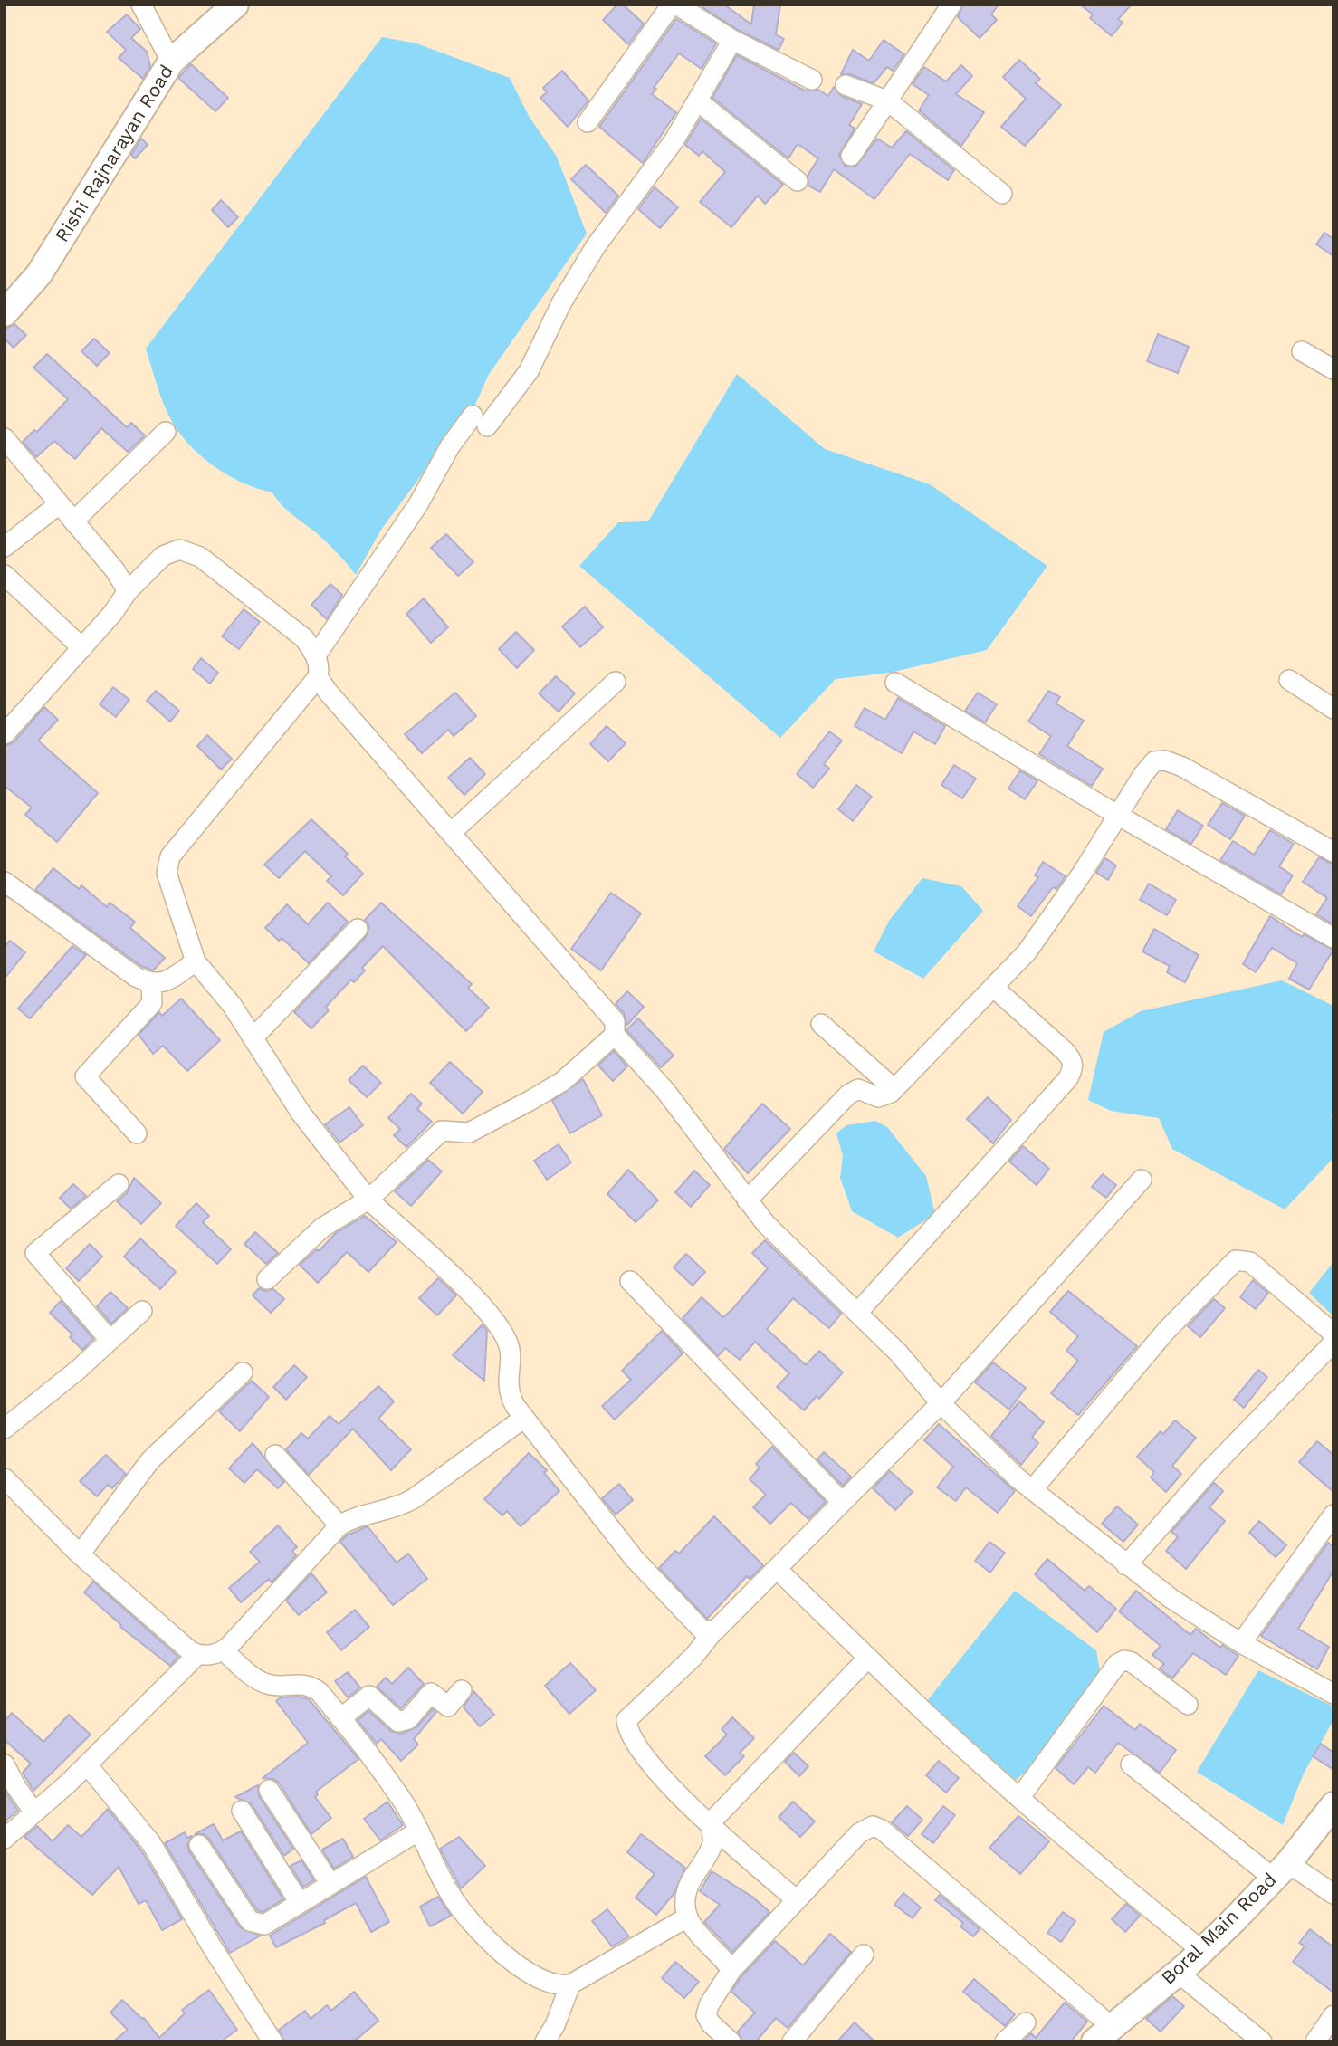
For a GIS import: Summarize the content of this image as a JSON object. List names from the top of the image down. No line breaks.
{"streets":{"main road":["Rishi Rajnarayan Road","Boral Main Road"]}}
